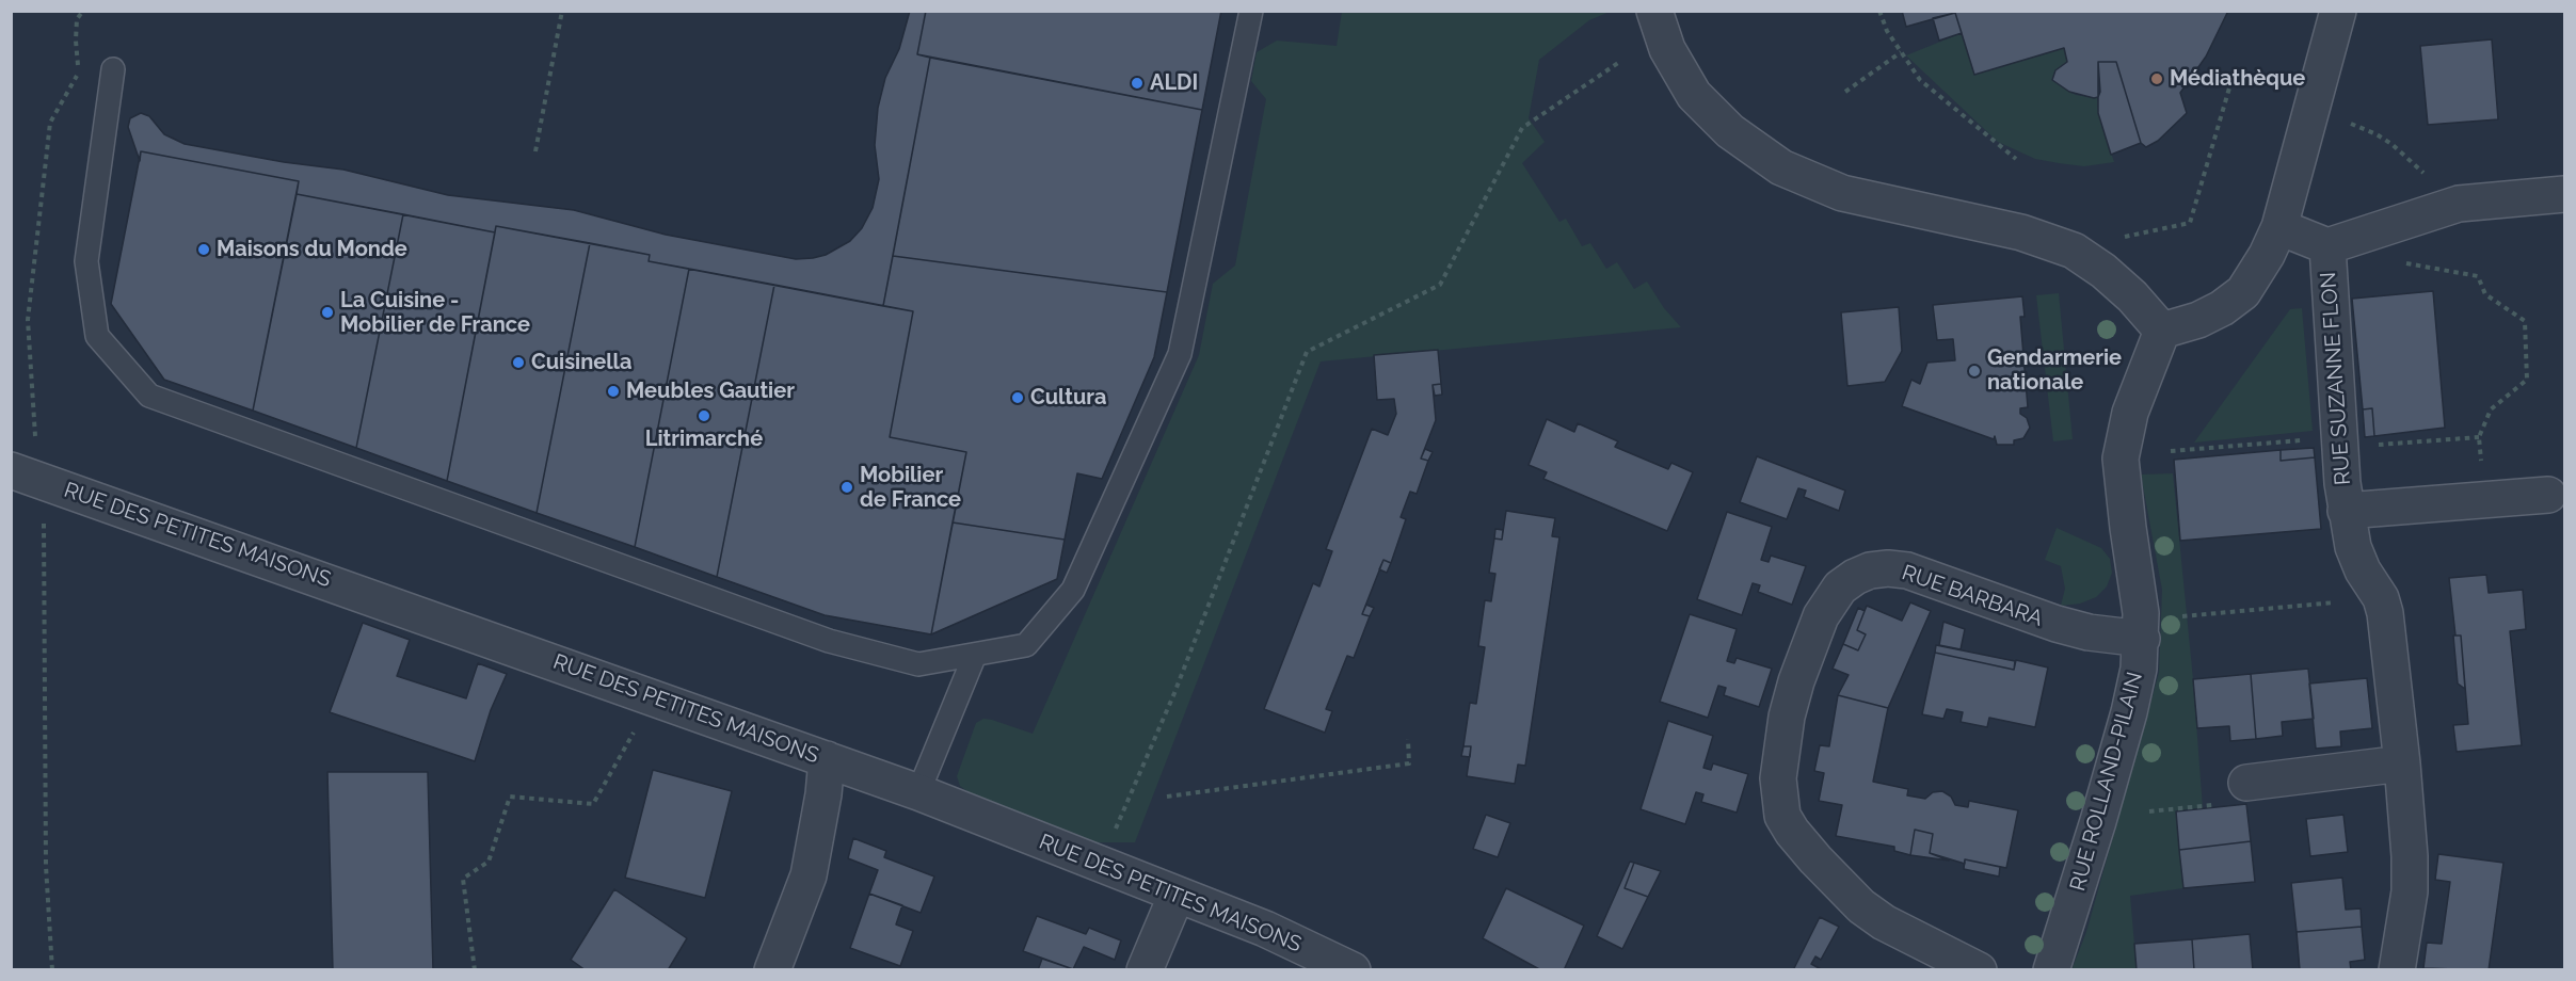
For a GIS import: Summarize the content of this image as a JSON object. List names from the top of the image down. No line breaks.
{"streets":{"street":["RUE SUZANNE FLON","RUE DES PETITES MAISONS","RUE BARBARA","RUE ROLLAND-PILAIN"]},"crossings":[["RUE BARBARA","RUE ROLLAND-PILAIN"]],"places":["Médiathèque","ALDI","Maisons du Monde","La Cuisine - Mobilier de France","Cuisinella","Gendarmerie nationale","Meubles Gautier","Cultura","Litrimarché","Mobilier de France"]}
